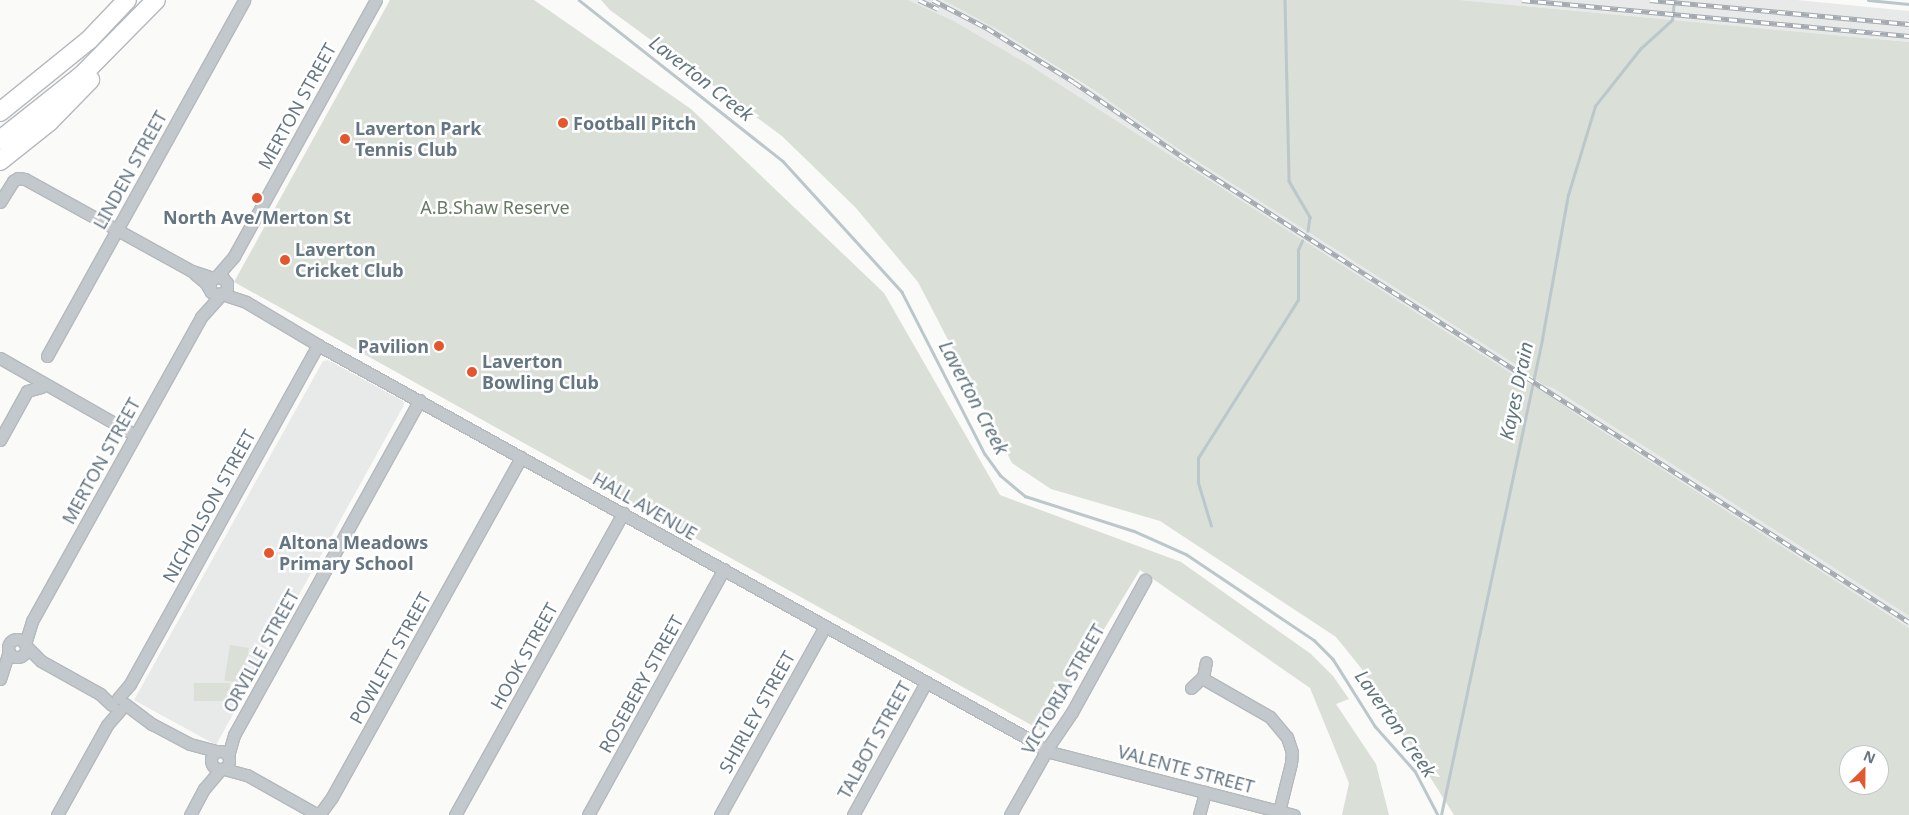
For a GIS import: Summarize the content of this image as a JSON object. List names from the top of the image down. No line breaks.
{"streets":{"street":["MERTON STREET","LINDEN STREET","NICHOLSON STREET","HALL AVENUE","ORVILLE STREET","HOOK STREET","POWLETT STREET","ROSEBERY STREET","VICTORIA STREET","SHIRLEY STREET","TALBOT STREET","VALENTE STREET"]},"crossings":[["MERTON STREET","HALL AVENUE"],["LINDEN STREET","HALL AVENUE"],["NICHOLSON STREET","HALL AVENUE"],["HALL AVENUE","ORVILLE STREET"],["HALL AVENUE","HOOK STREET"],["HALL AVENUE","POWLETT STREET"],["HALL AVENUE","ROSEBERY STREET"],["HALL AVENUE","VICTORIA STREET"],["HALL AVENUE","SHIRLEY STREET"],["HALL AVENUE","TALBOT STREET"],["HALL AVENUE","VALENTE STREET"],["VICTORIA STREET","VALENTE STREET"]],"water":["Laverton Creek","Kayes Drain"],"parks":["A.B.Shaw Reserve"],"places":["Football Pitch","Laverton Park Tennis Club","North Ave/Merton St","Laverton Cricket Club","Pavilion","Laverton Bowling Club","Altona Meadows Primary School"],"north":"top right"}
